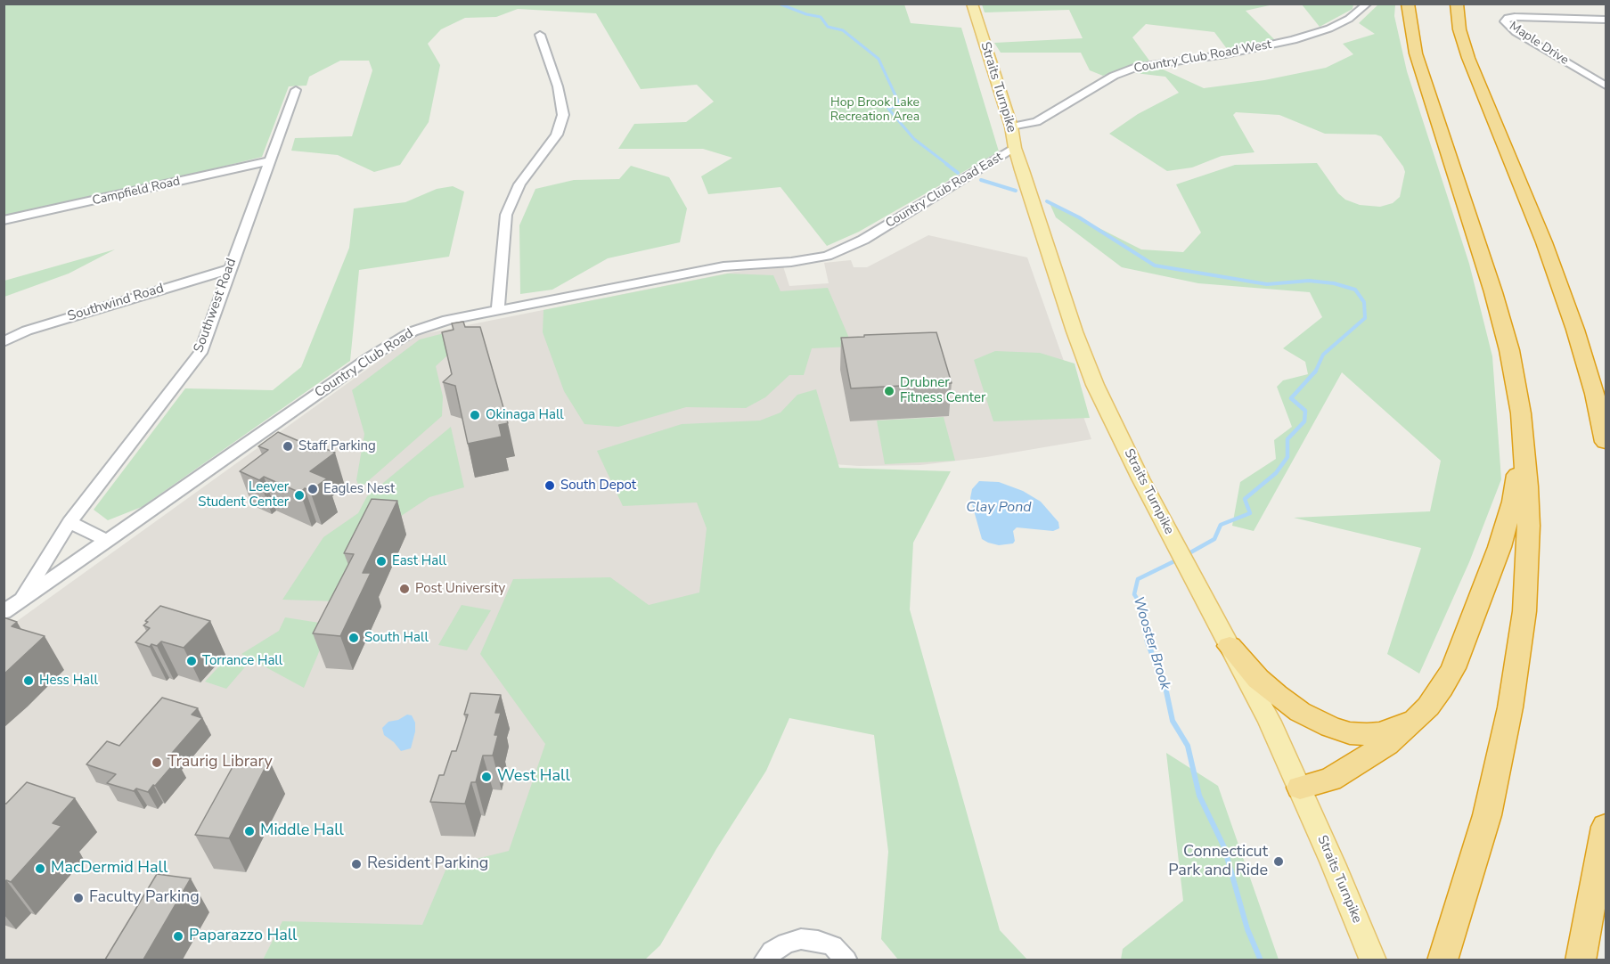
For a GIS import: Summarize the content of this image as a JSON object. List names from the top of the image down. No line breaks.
{"streets":{"main road":["Straits Turnpike"],"street":["Maple Drive","Country Club Road West","Country Club Road East","Campfield Road","Southwind Road","Southwest Road","Country Club Road"]},"crossings":[["Country Club Road West","Straits Turnpike"],["Straits Turnpike","Country Club Road East"],["Country Club Road East","Country Club Road"],["Campfield Road","Southwest Road"],["Southwind Road","Southwest Road"],["Southwest Road","Country Club Road"]],"water":["Clay Pond","Wooster Brook"],"parks":["Hop Brook Lake Recreation Area"],"places":["Drubner Fitness Center","Okinaga Hall","Staff Parking","South Depot","Eagles Nest","Leever Student Center","East Hall","Post University","South Hall","Torrance Hall","Hess Hall","Traurig Library","West Hall","Middle Hall","Connecticut Park and Ride","Resident Parking","MacDermid Hall","Faculty Parking","Paparazzo Hall"]}
